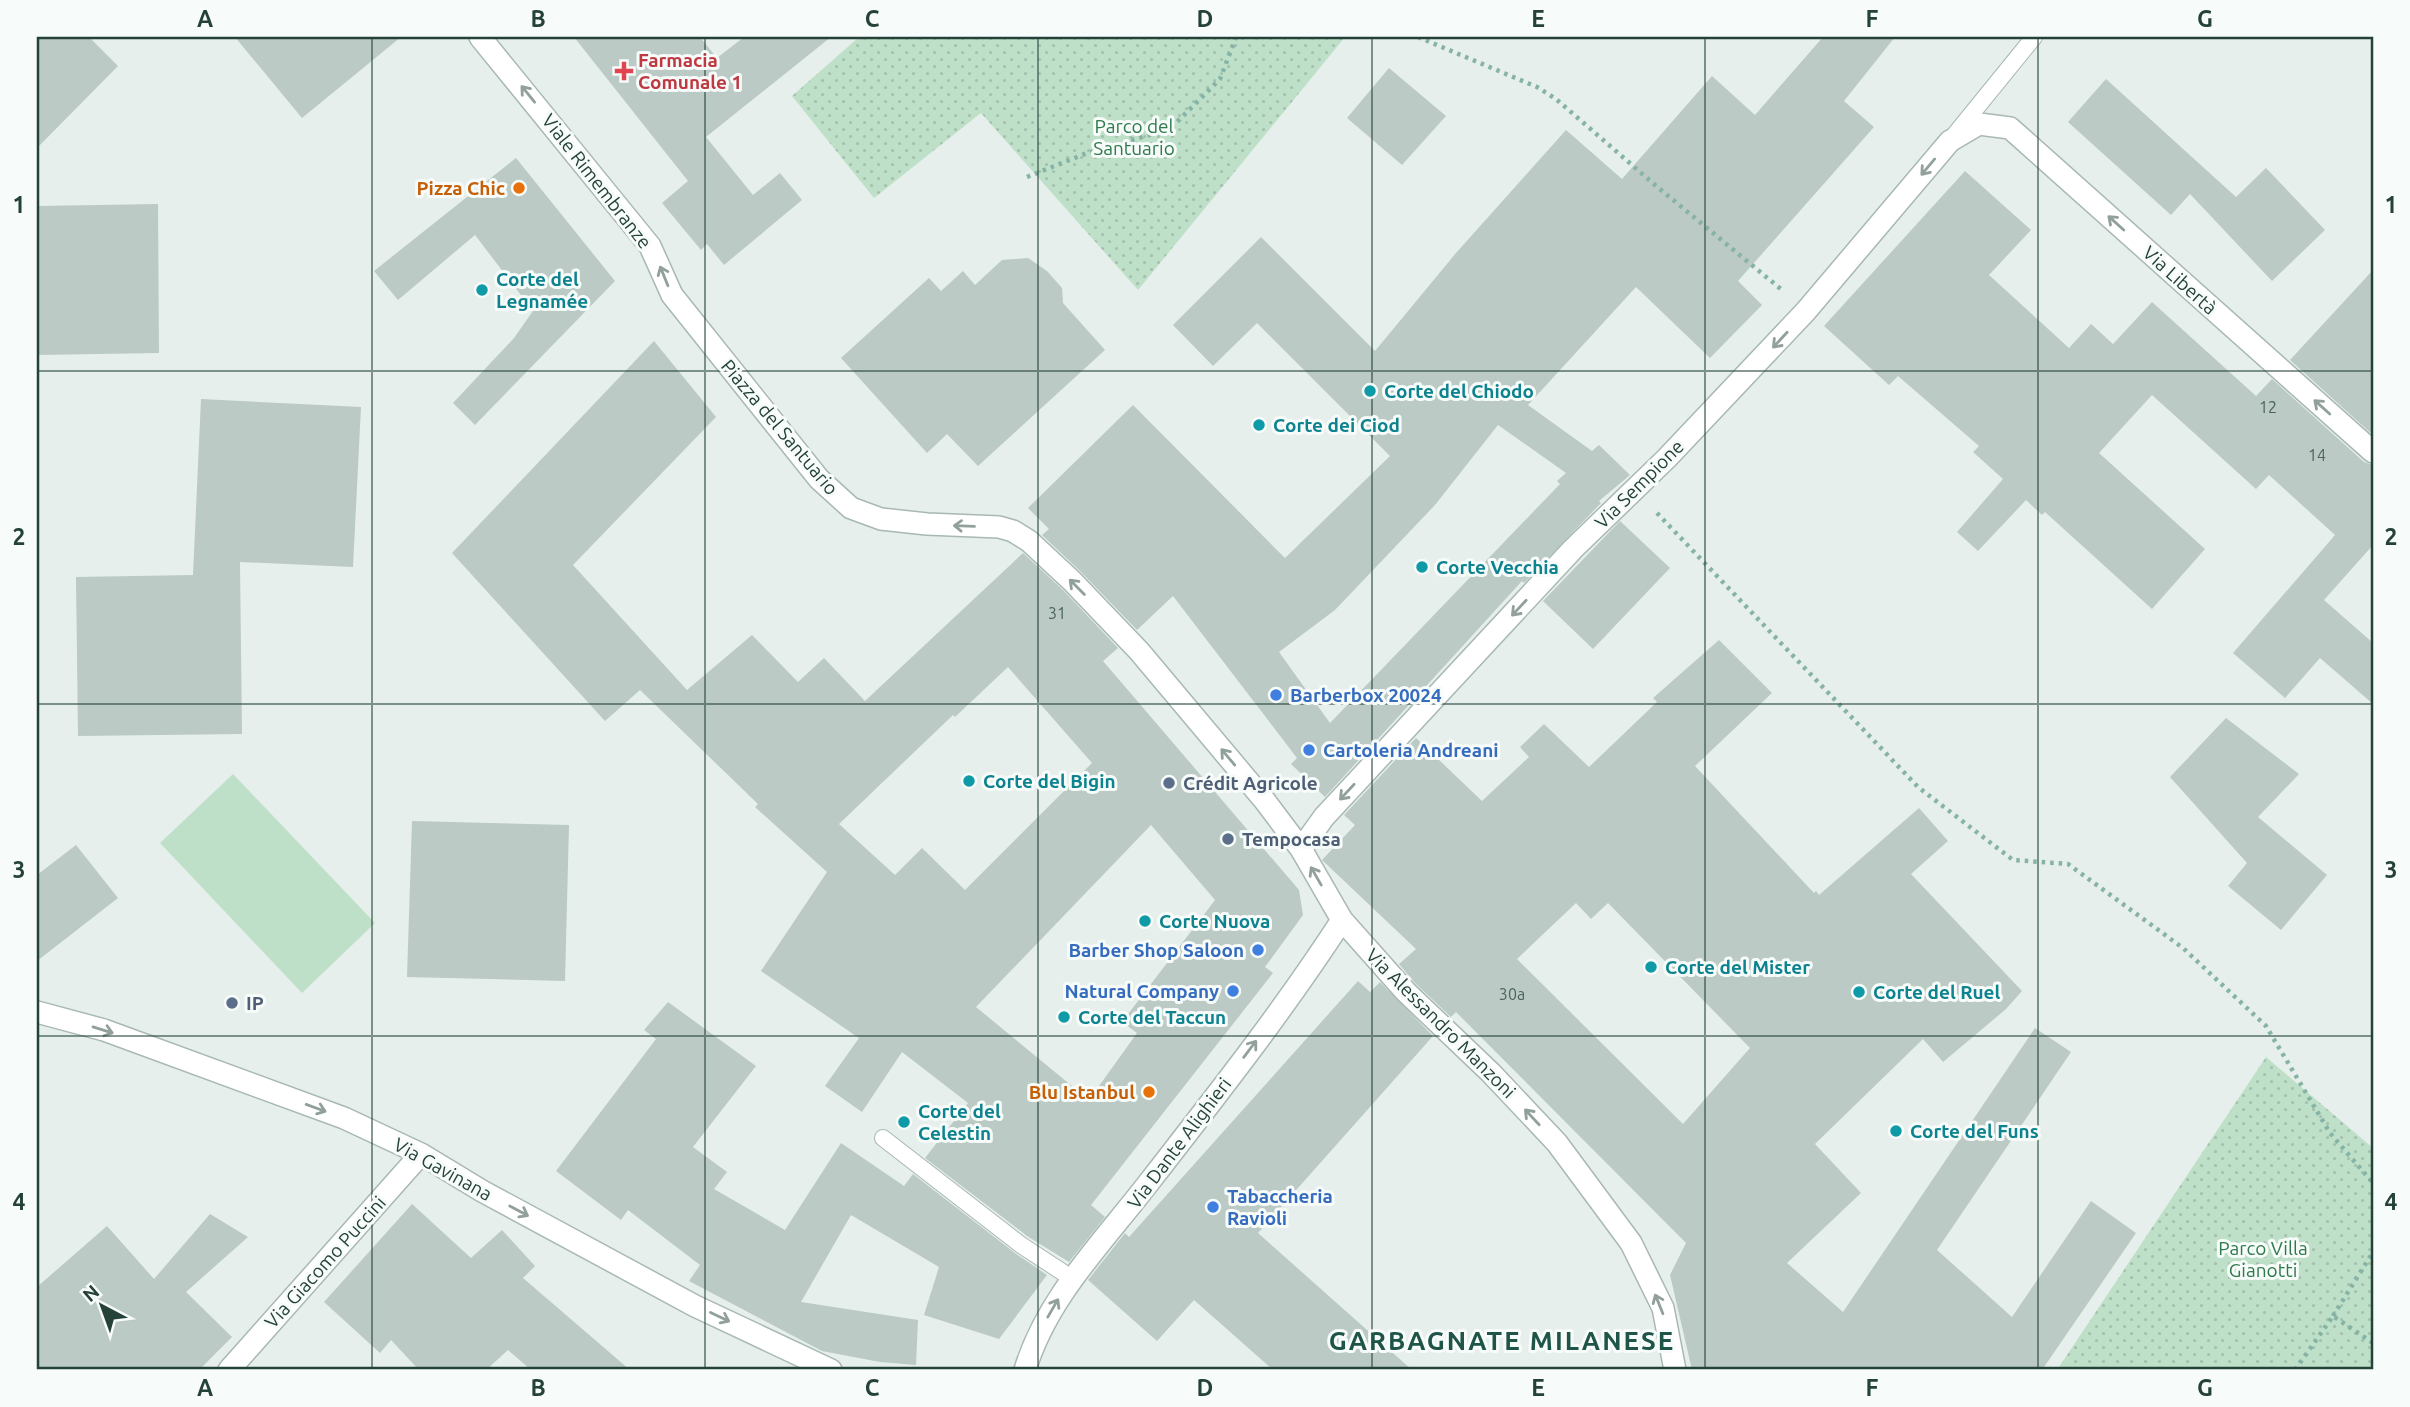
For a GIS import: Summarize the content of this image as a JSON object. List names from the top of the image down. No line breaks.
{"streets":{"street":["Viale Rimembranze","Via Libertà","Piazza del Santuario","Via Sempione","Via Alessandro Manzoni","Via Dante Alighieri","Via Gavinana","Via Giacomo Puccini"]},"crossings":[["Viale Rimembranze","Piazza del Santuario"],["Via Libertà","Via Sempione"],["Piazza del Santuario","Via Alessandro Manzoni"],["Via Sempione","Via Alessandro Manzoni"],["Via Alessandro Manzoni","Via Dante Alighieri"],["Via Gavinana","Via Giacomo Puccini"]],"one_way":["Viale Rimembranze","Via Libertà","Piazza del Santuario","Via Sempione","Via Alessandro Manzoni","Via Dante Alighieri","Via Gavinana"],"districts":["GARBAGNATE MILANESE"],"parks":["Parco del Santuario","Parco Villa Gianotti"],"places":{"health":["Farmacia Comunale 1"],"other":["Pizza Chic","Corte del Legnamée","Corte del Chiodo","Corte dei Ciod","Corte Vecchia","Barberbox 20024","Cartoleria Andreani","Corte del Bigin","Crédit Agricole","Tempocasa","Corte Nuova","Barber Shop Saloon","Corte del Mister","Natural Company","Corte del Ruel","IP","Corte del Taccun","Blu Istanbul","Corte del Celestin","Corte del Funs","Tabaccheria Ravioli"]},"house_numbers":["12","14","31","30a"],"north":"top left","grid":{"columns":["A","B","C","D","E","F","G"],"rows":["1","2","3","4"]}}
